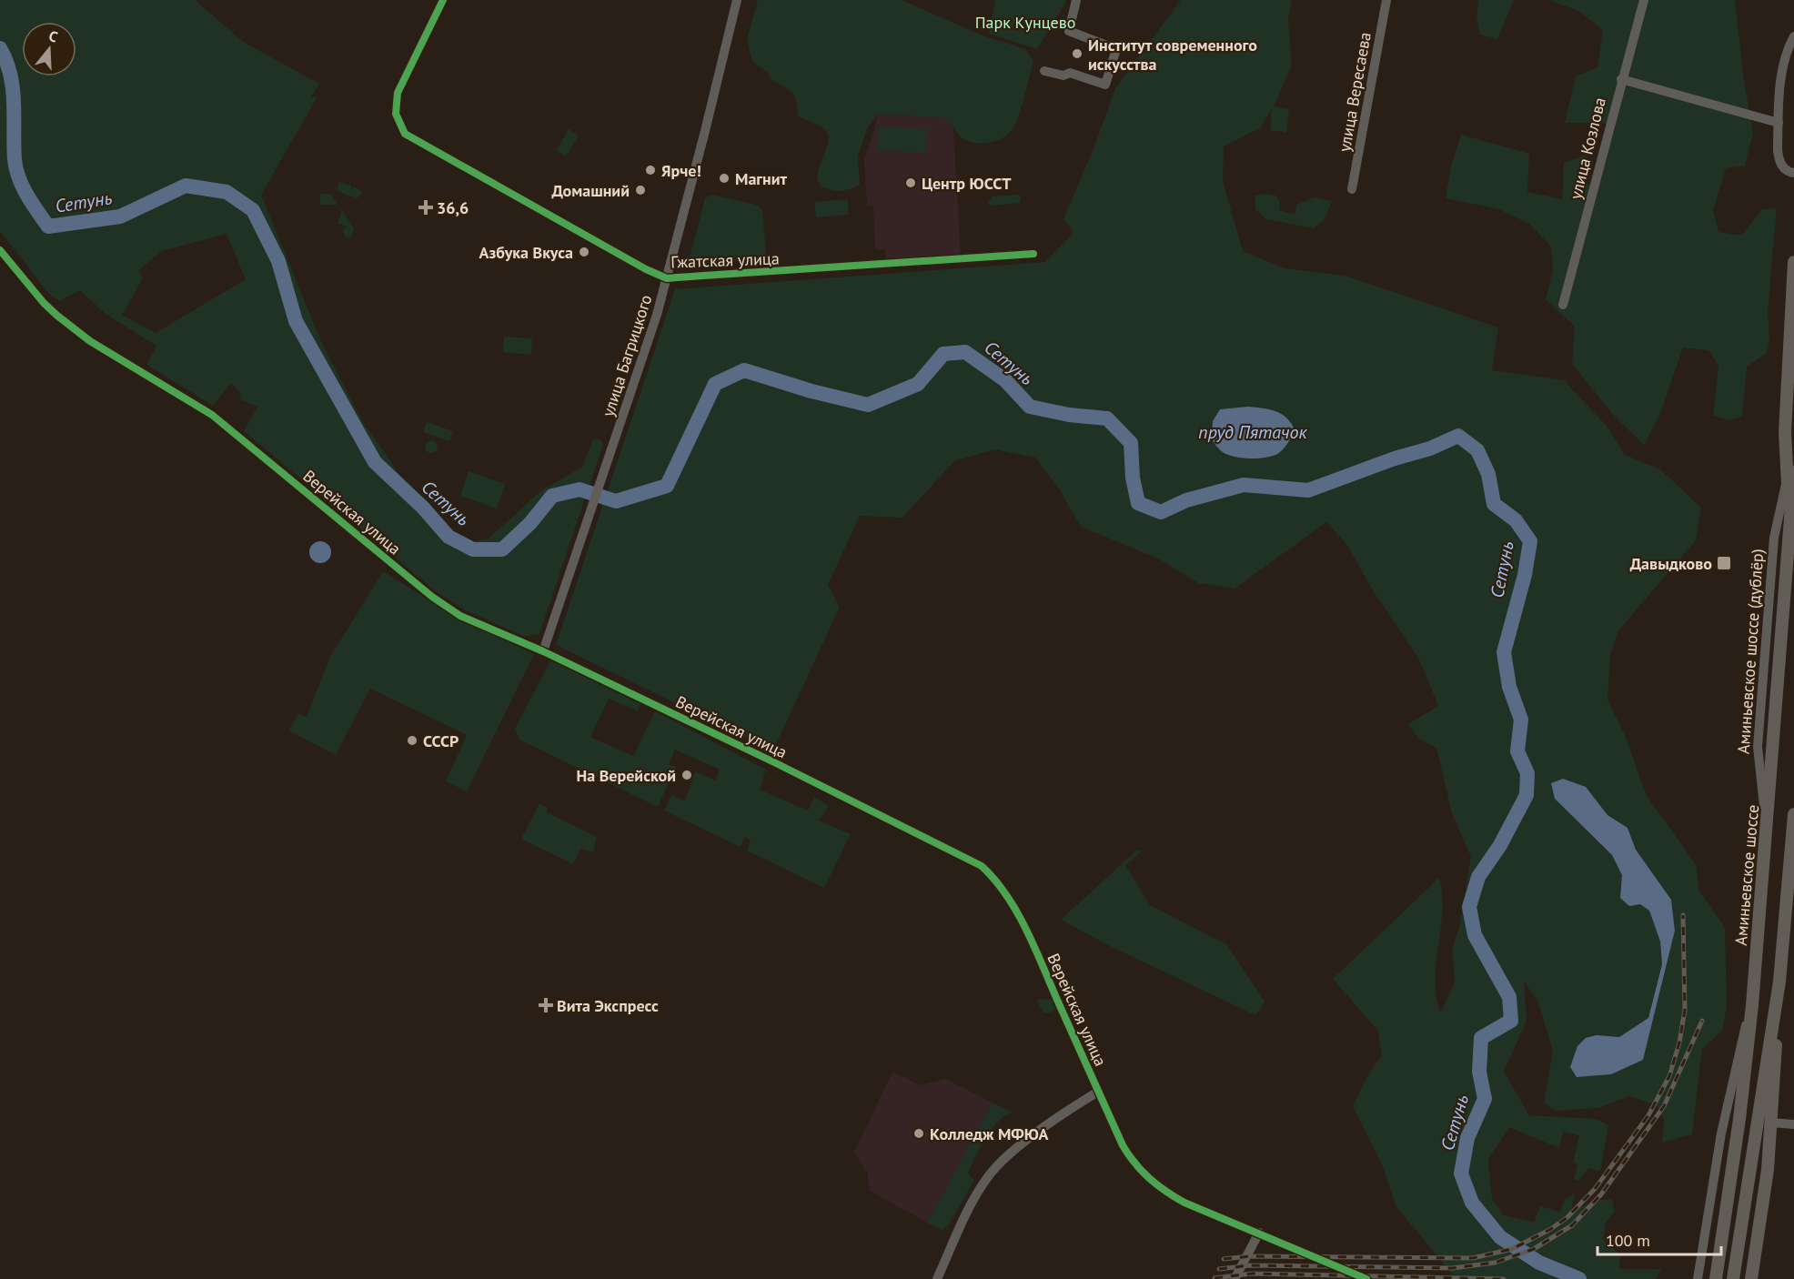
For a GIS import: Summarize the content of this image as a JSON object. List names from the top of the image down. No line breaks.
{"streets":{"main road":["Аминьевское шоссе (дублёр)","Аминьевское шоссе"],"street":["улица Вересаева","улица Козлова","Гжатская улица","улица Багрицкого","Верейская улица"]},"crossings":[["Гжатская улица","улица Багрицкого"],["улица Багрицкого","Верейская улица"],["Аминьевское шоссе (дублёр)","Аминьевское шоссе"]],"water":["Сетунь","пруд Пятачок"],"parks":["Парк Кунцево"],"places":{"other":["Институт современного искусства","Ярче!","Магнит","Центр ЮССТ","Домашний","Азбука Вкуса","СССР","На Верейской","Колледж МФЮА"],"health":["36,6","Вита Экспресс"],"transit":["Давыдково"]},"scale_bar":"100 m","north":"top"}
